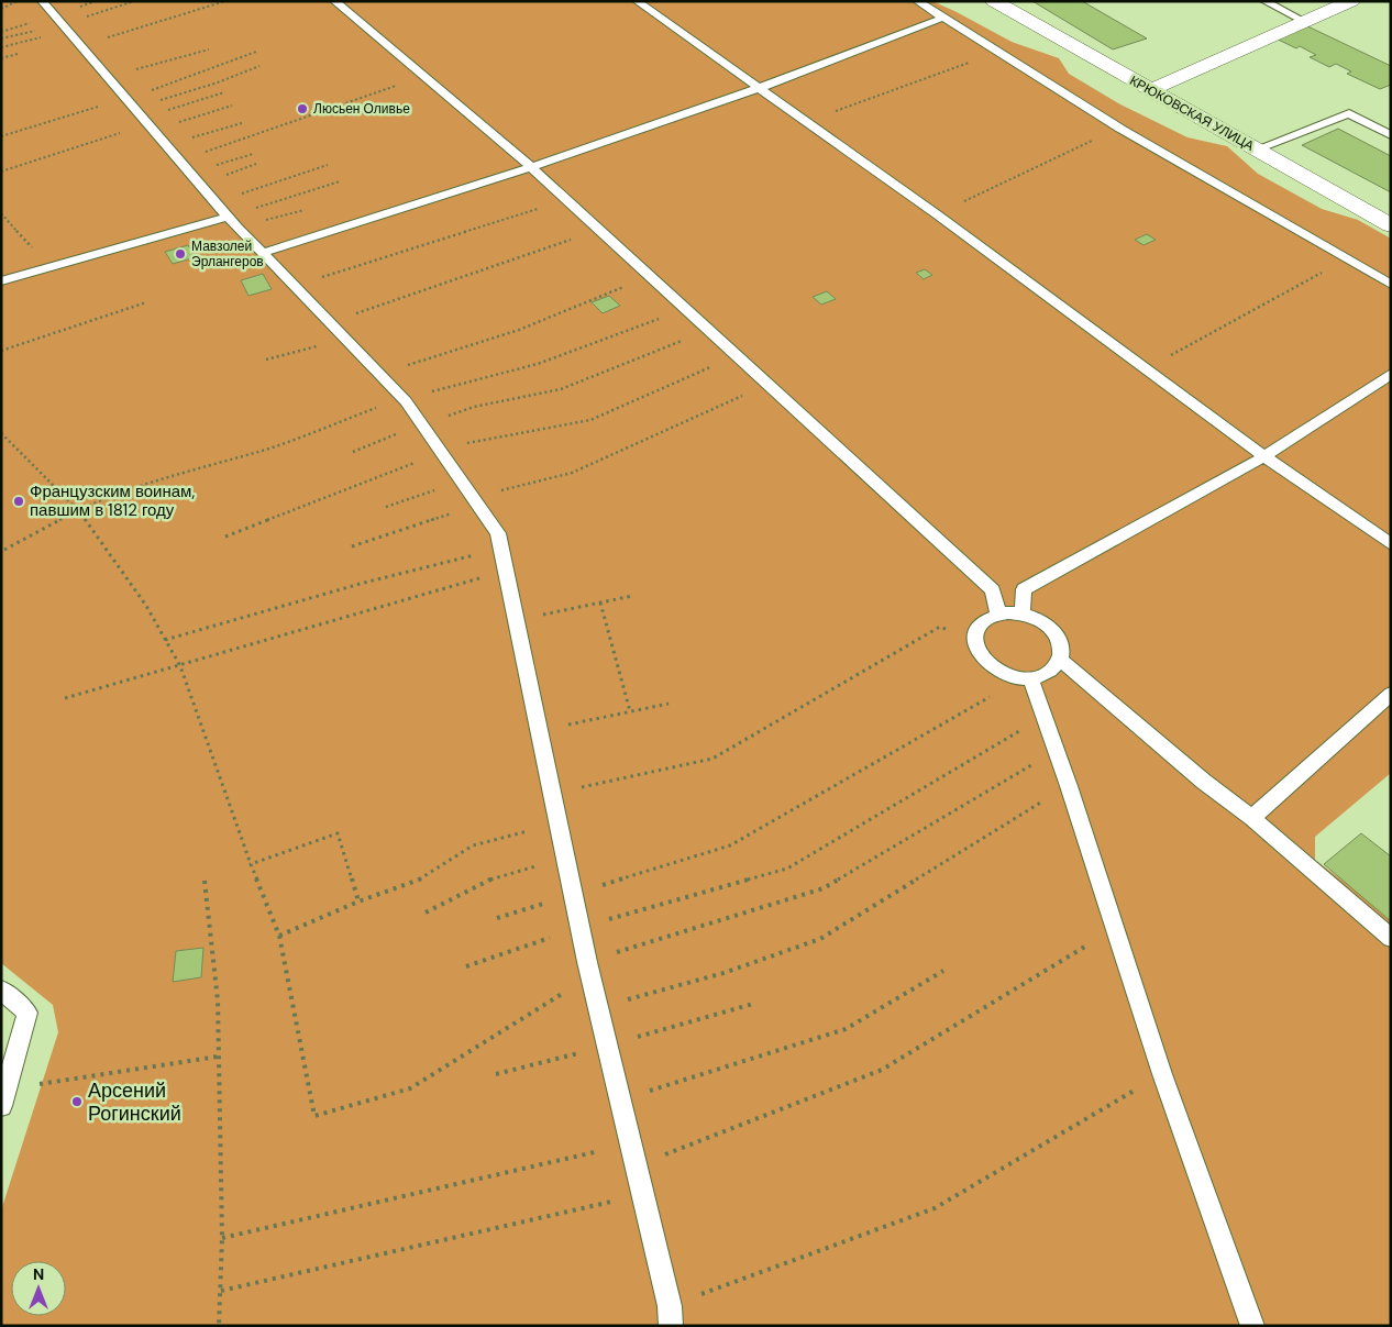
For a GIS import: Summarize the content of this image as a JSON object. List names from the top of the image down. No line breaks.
{"streets":{"street":["КРЮКОВСКАЯ УЛИЦА"]},"places":["Люсьен Оливье","Мавзолей Эрлангеров","Французским воинам, павшим в 1812 году","Арсений Рогинский"],"north":"top"}
